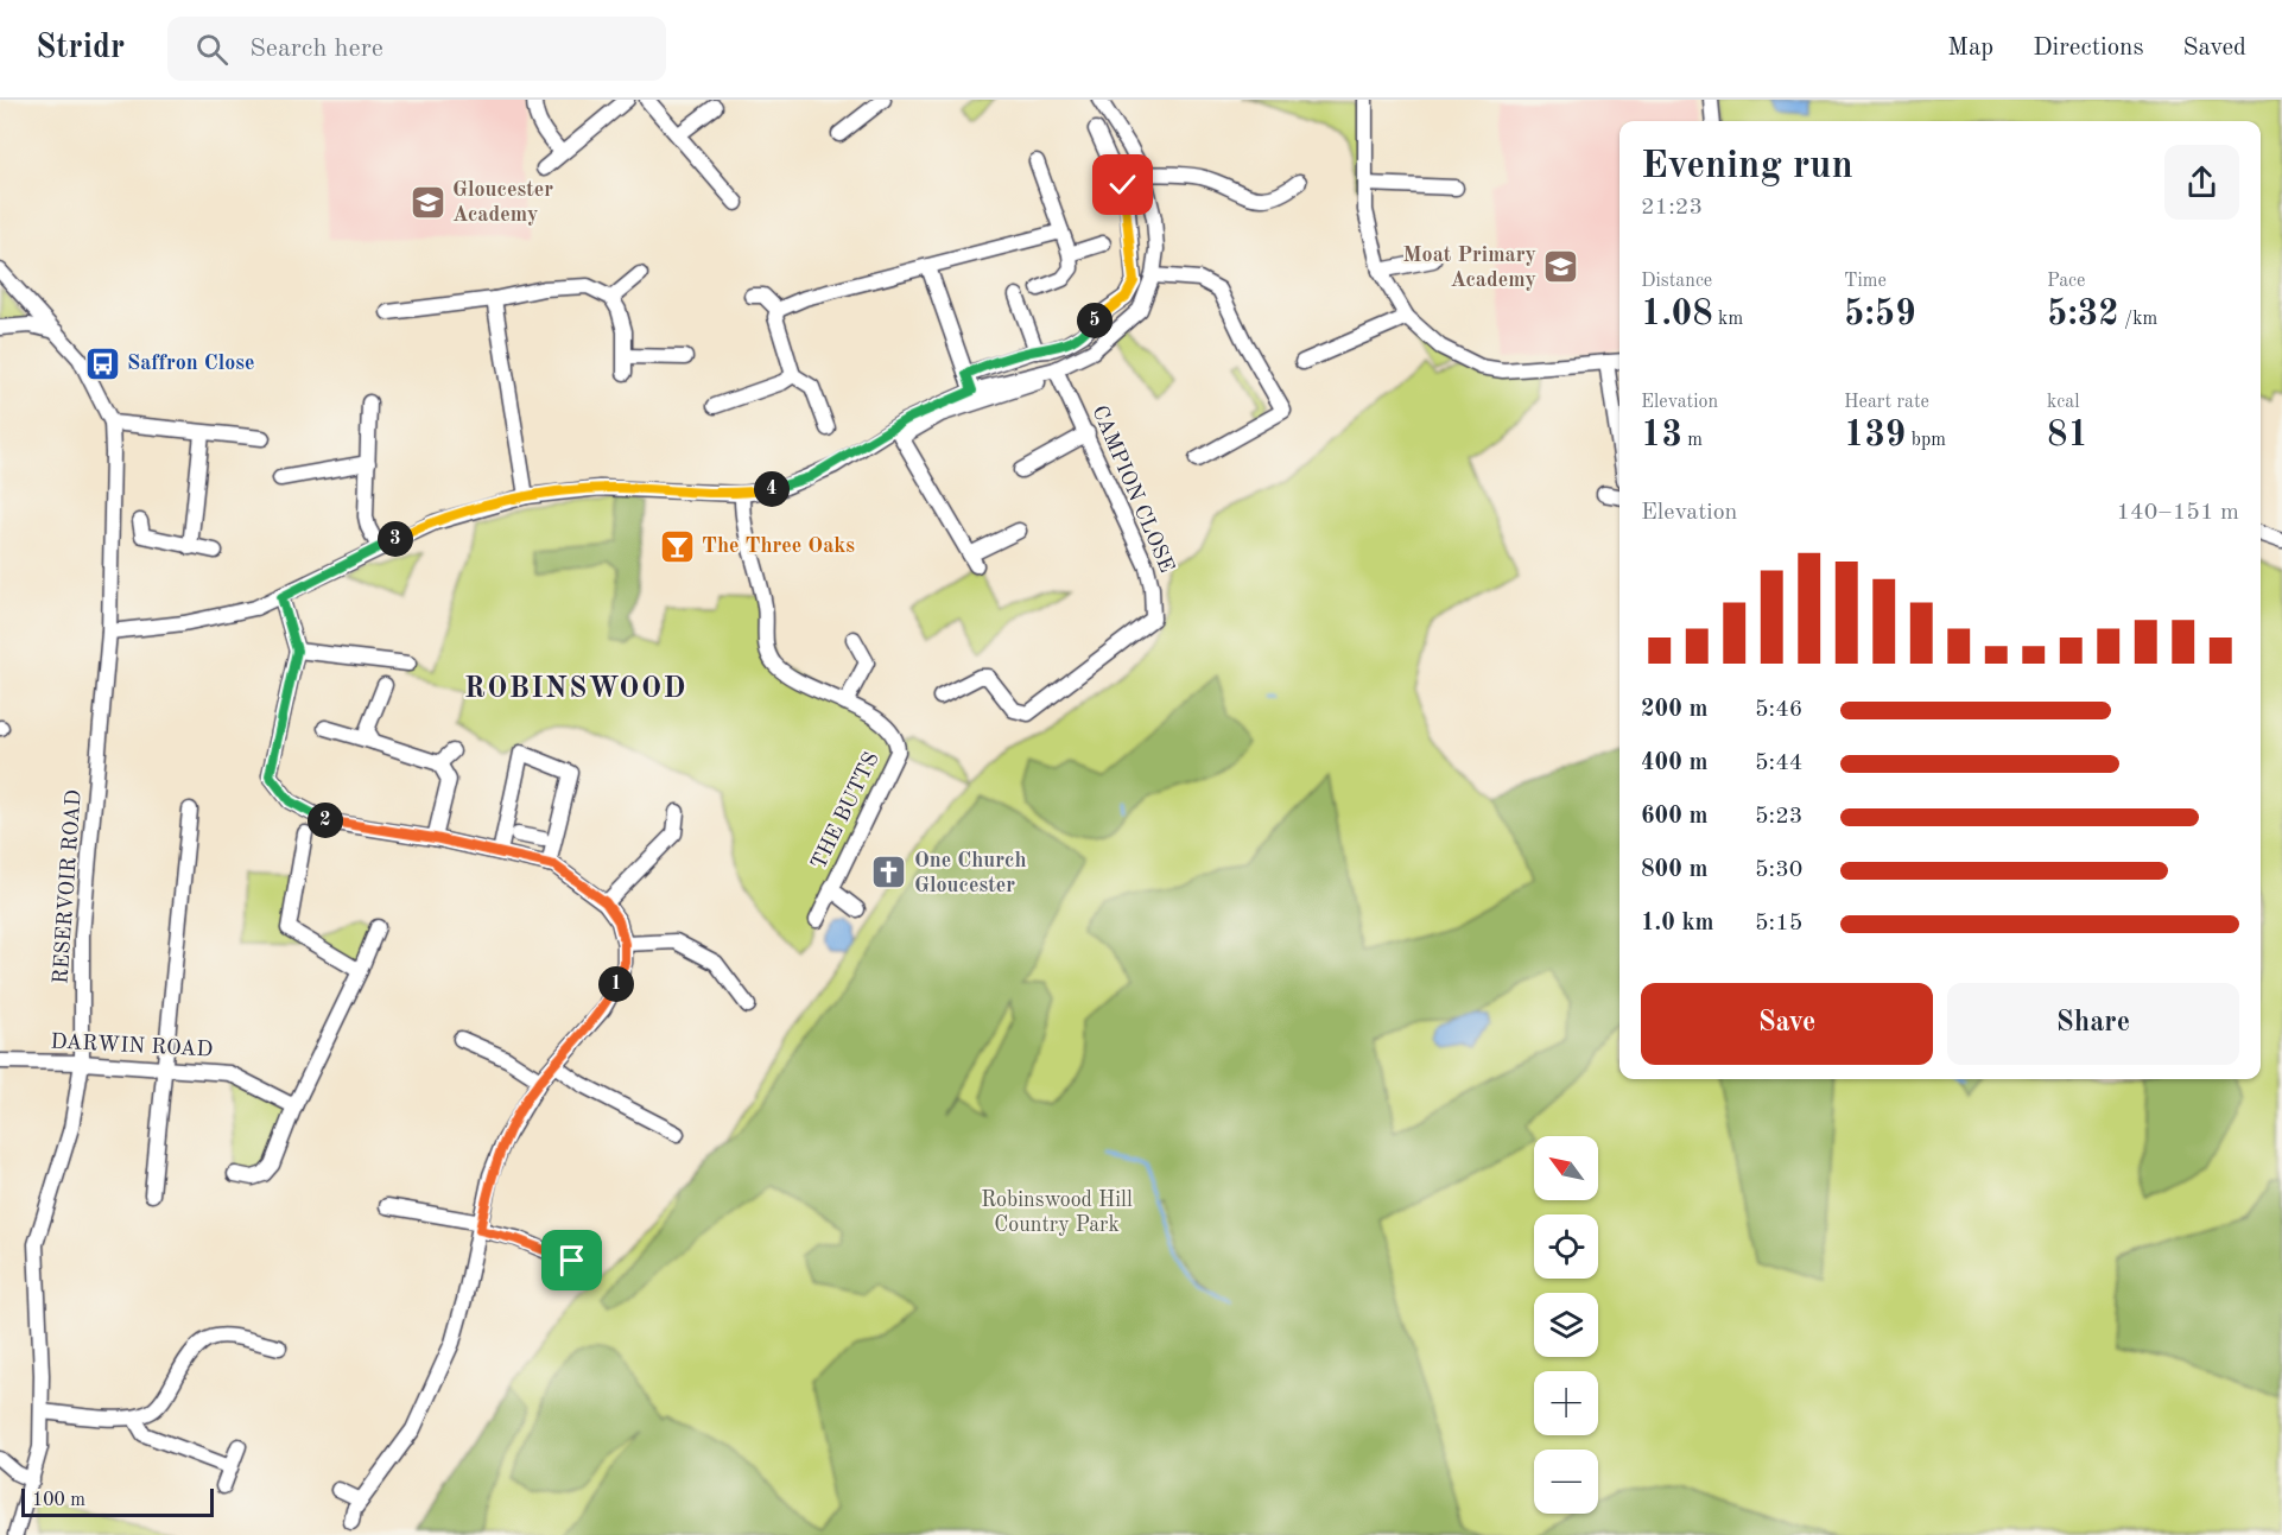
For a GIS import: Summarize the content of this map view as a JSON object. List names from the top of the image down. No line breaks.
{"streets":{"street":["CAMPION CLOSE","THE BUTTS","RESERVOIR ROAD","DARWIN ROAD"]},"crossings":[["RESERVOIR ROAD","DARWIN ROAD"]],"districts":["ROBINSWOOD"],"parks":["Robinswood Hill Country Park"],"places":{"school or university":["Gloucester Academy","Moat Primary Academy"],"bus stop":["Saffron Close"],"bar":["The Three Oaks"],"church":["One Church Gloucester"]},"scale_bar":"100 m","north":"top left","page":{"header":"Stridr","search":"Search here","nav":["Map","Directions","Saved"],"heading":["Evening run","21:23"],"stats":[["Distance","1.08 km"],["Time","5:59"],["Pace","5:32 /km"],["Elevation","13 m"],["Heart rate","139 bpm"],["kcal","81"]],"pins":["5","4","3","2","1"],"chart":["Elevation","140–151 m"],"list":[{"name":"200 m","note":"5:46"},{"name":"400 m","note":"5:44"},{"name":"600 m","note":"5:23"},{"name":"800 m","note":"5:30"},{"name":"1.0 km","note":"5:15"}],"buttons":["Save","Share"],"map_buttons":["+","−"],"scale":"100 m"}}
